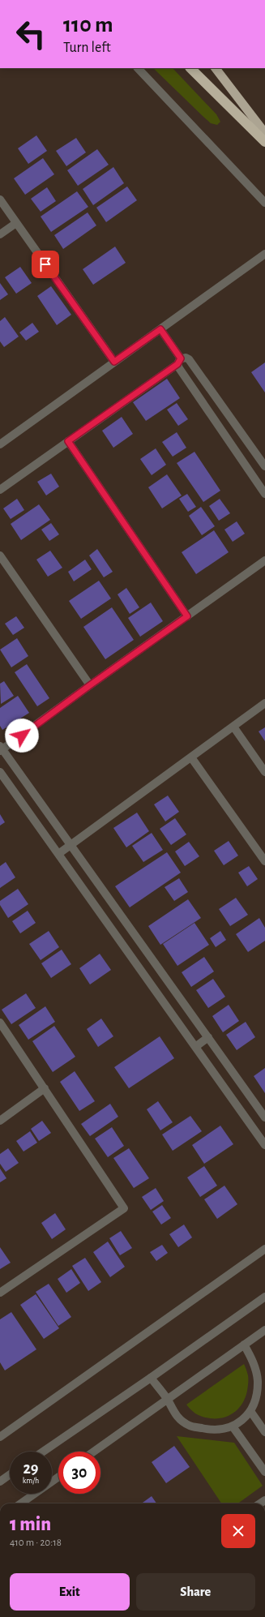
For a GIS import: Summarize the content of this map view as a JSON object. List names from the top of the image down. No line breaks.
{"page":{"turn":["110 m","Turn left"],"speed":"29 km/h","limit":"30","heading":["1 min","410 m · 20:18"],"buttons":["Exit","Share"]}}
